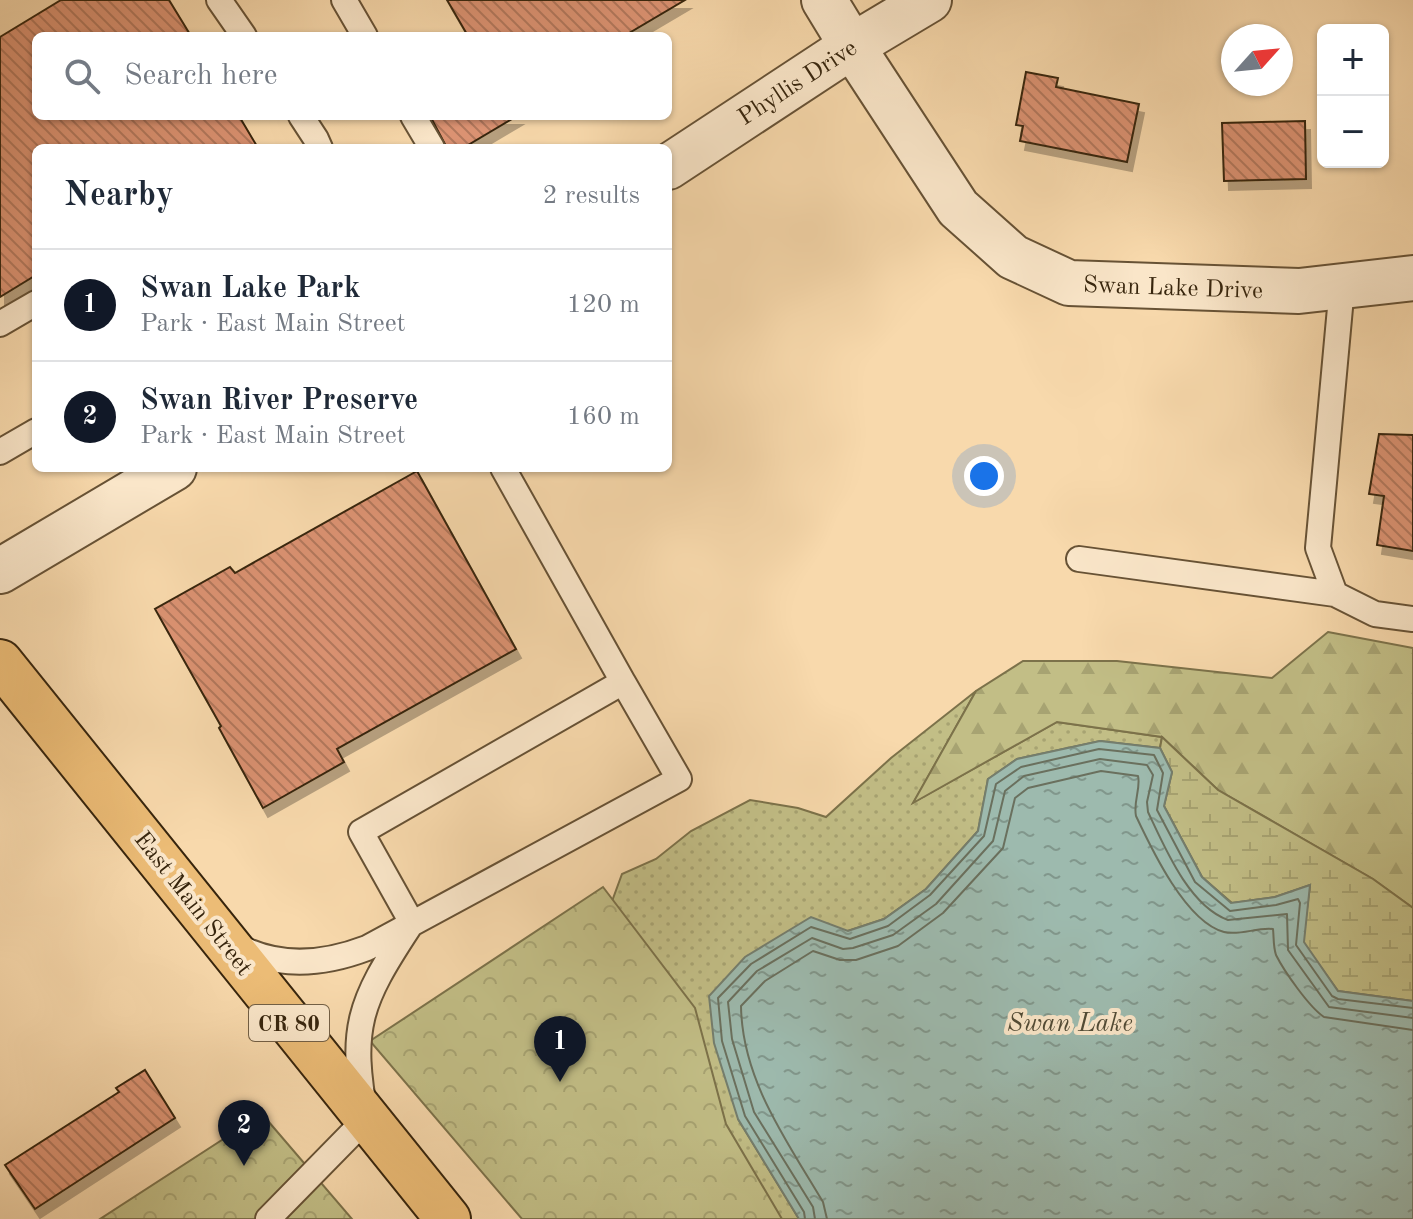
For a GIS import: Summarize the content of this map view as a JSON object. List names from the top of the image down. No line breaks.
{"streets":{"main road":["East Main Street","CR 80"],"street":["Phyllis Drive","Swan Lake Drive"]},"crossings":[["Phyllis Drive","Swan Lake Drive"]],"water":["Swan Lake"],"north":"top right","page":{"map_buttons":["+","−"],"search":"Search here","heading":["Nearby","2 results"],"list":[{"mark":"1","name":"Swan Lake Park","note":"Park · East Main Street","value":"120 m"},{"mark":"2","name":"Swan River Preserve","note":"Park · East Main Street","value":"160 m"}],"pins":["1","2"]}}
